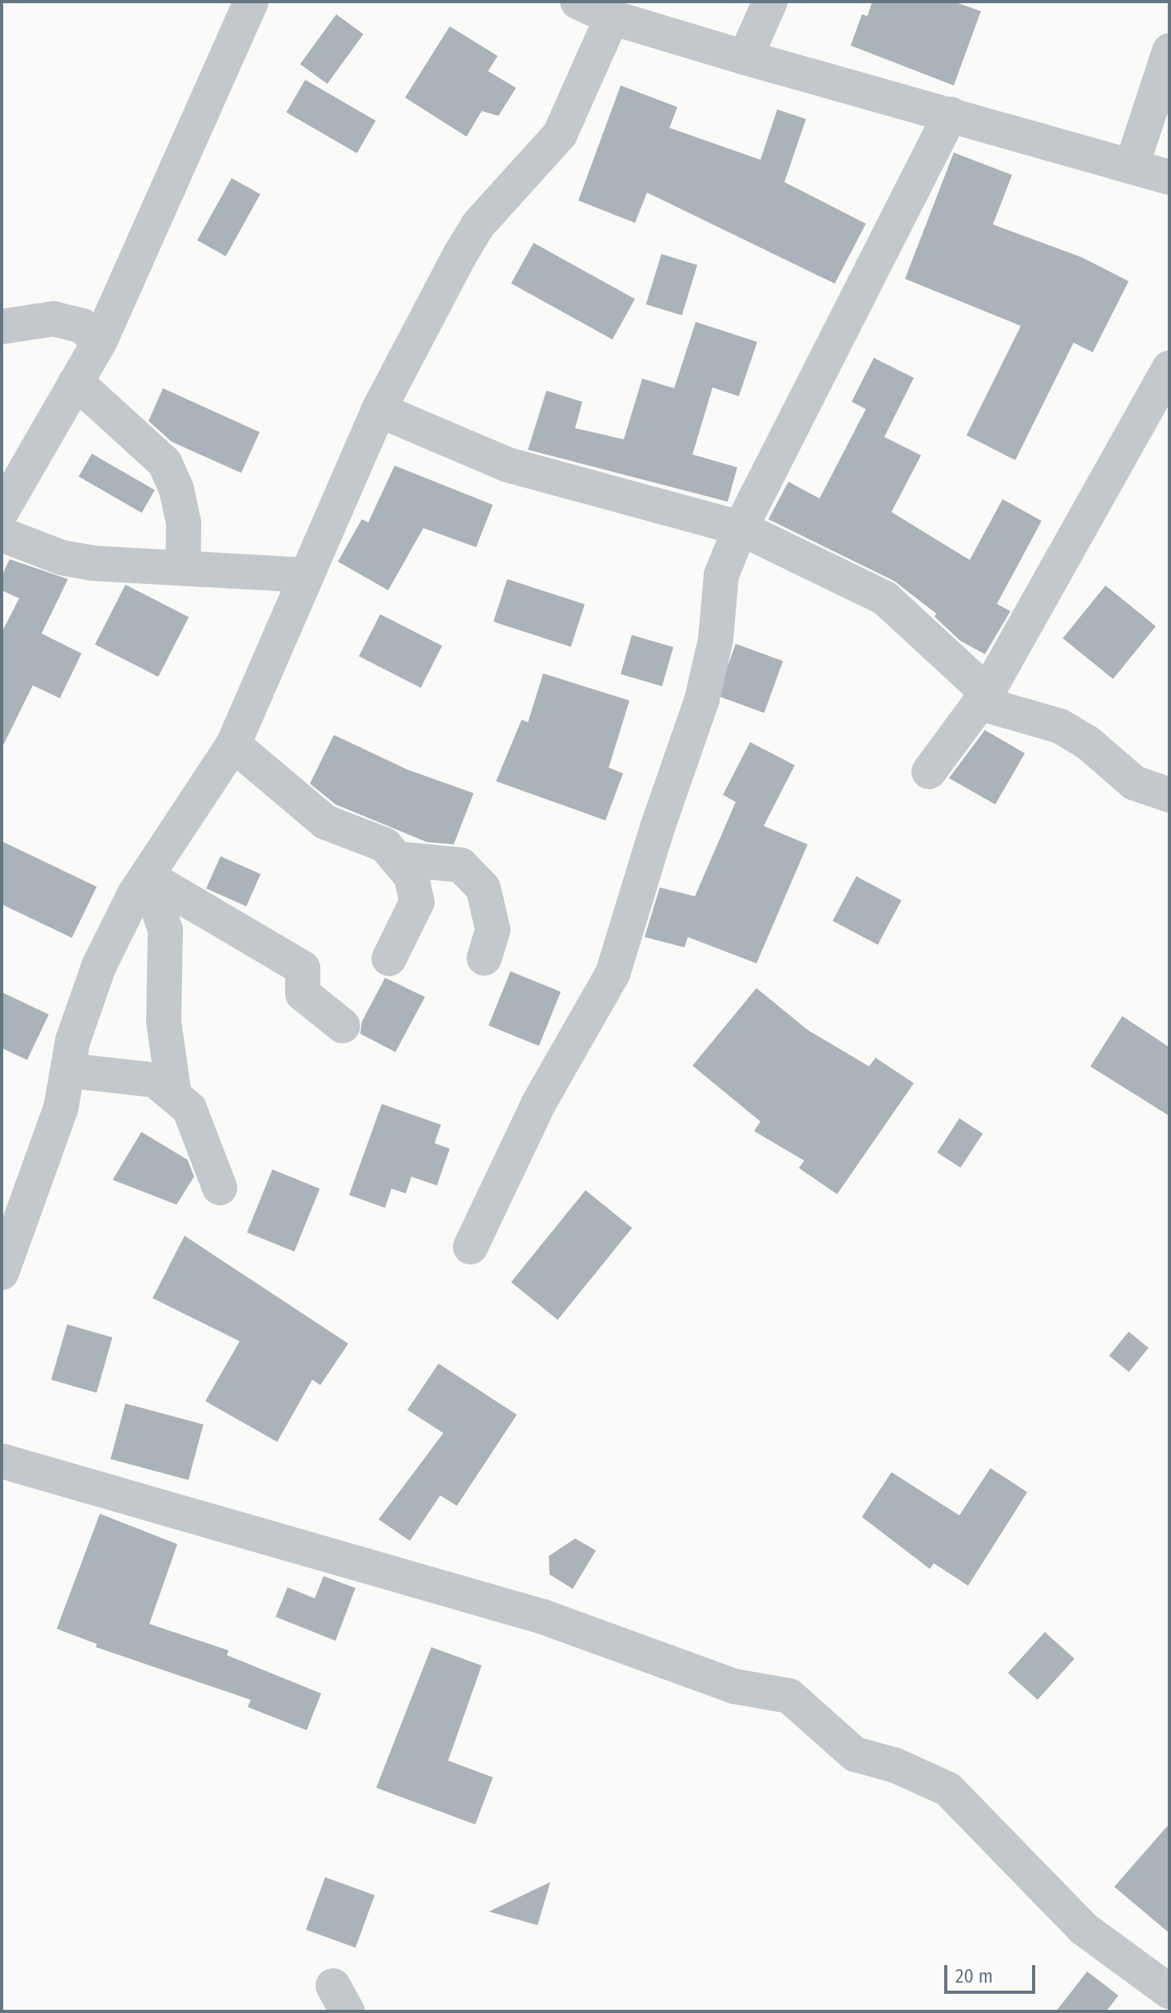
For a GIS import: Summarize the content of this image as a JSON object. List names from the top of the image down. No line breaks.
{"scale_bar":"20 m"}
